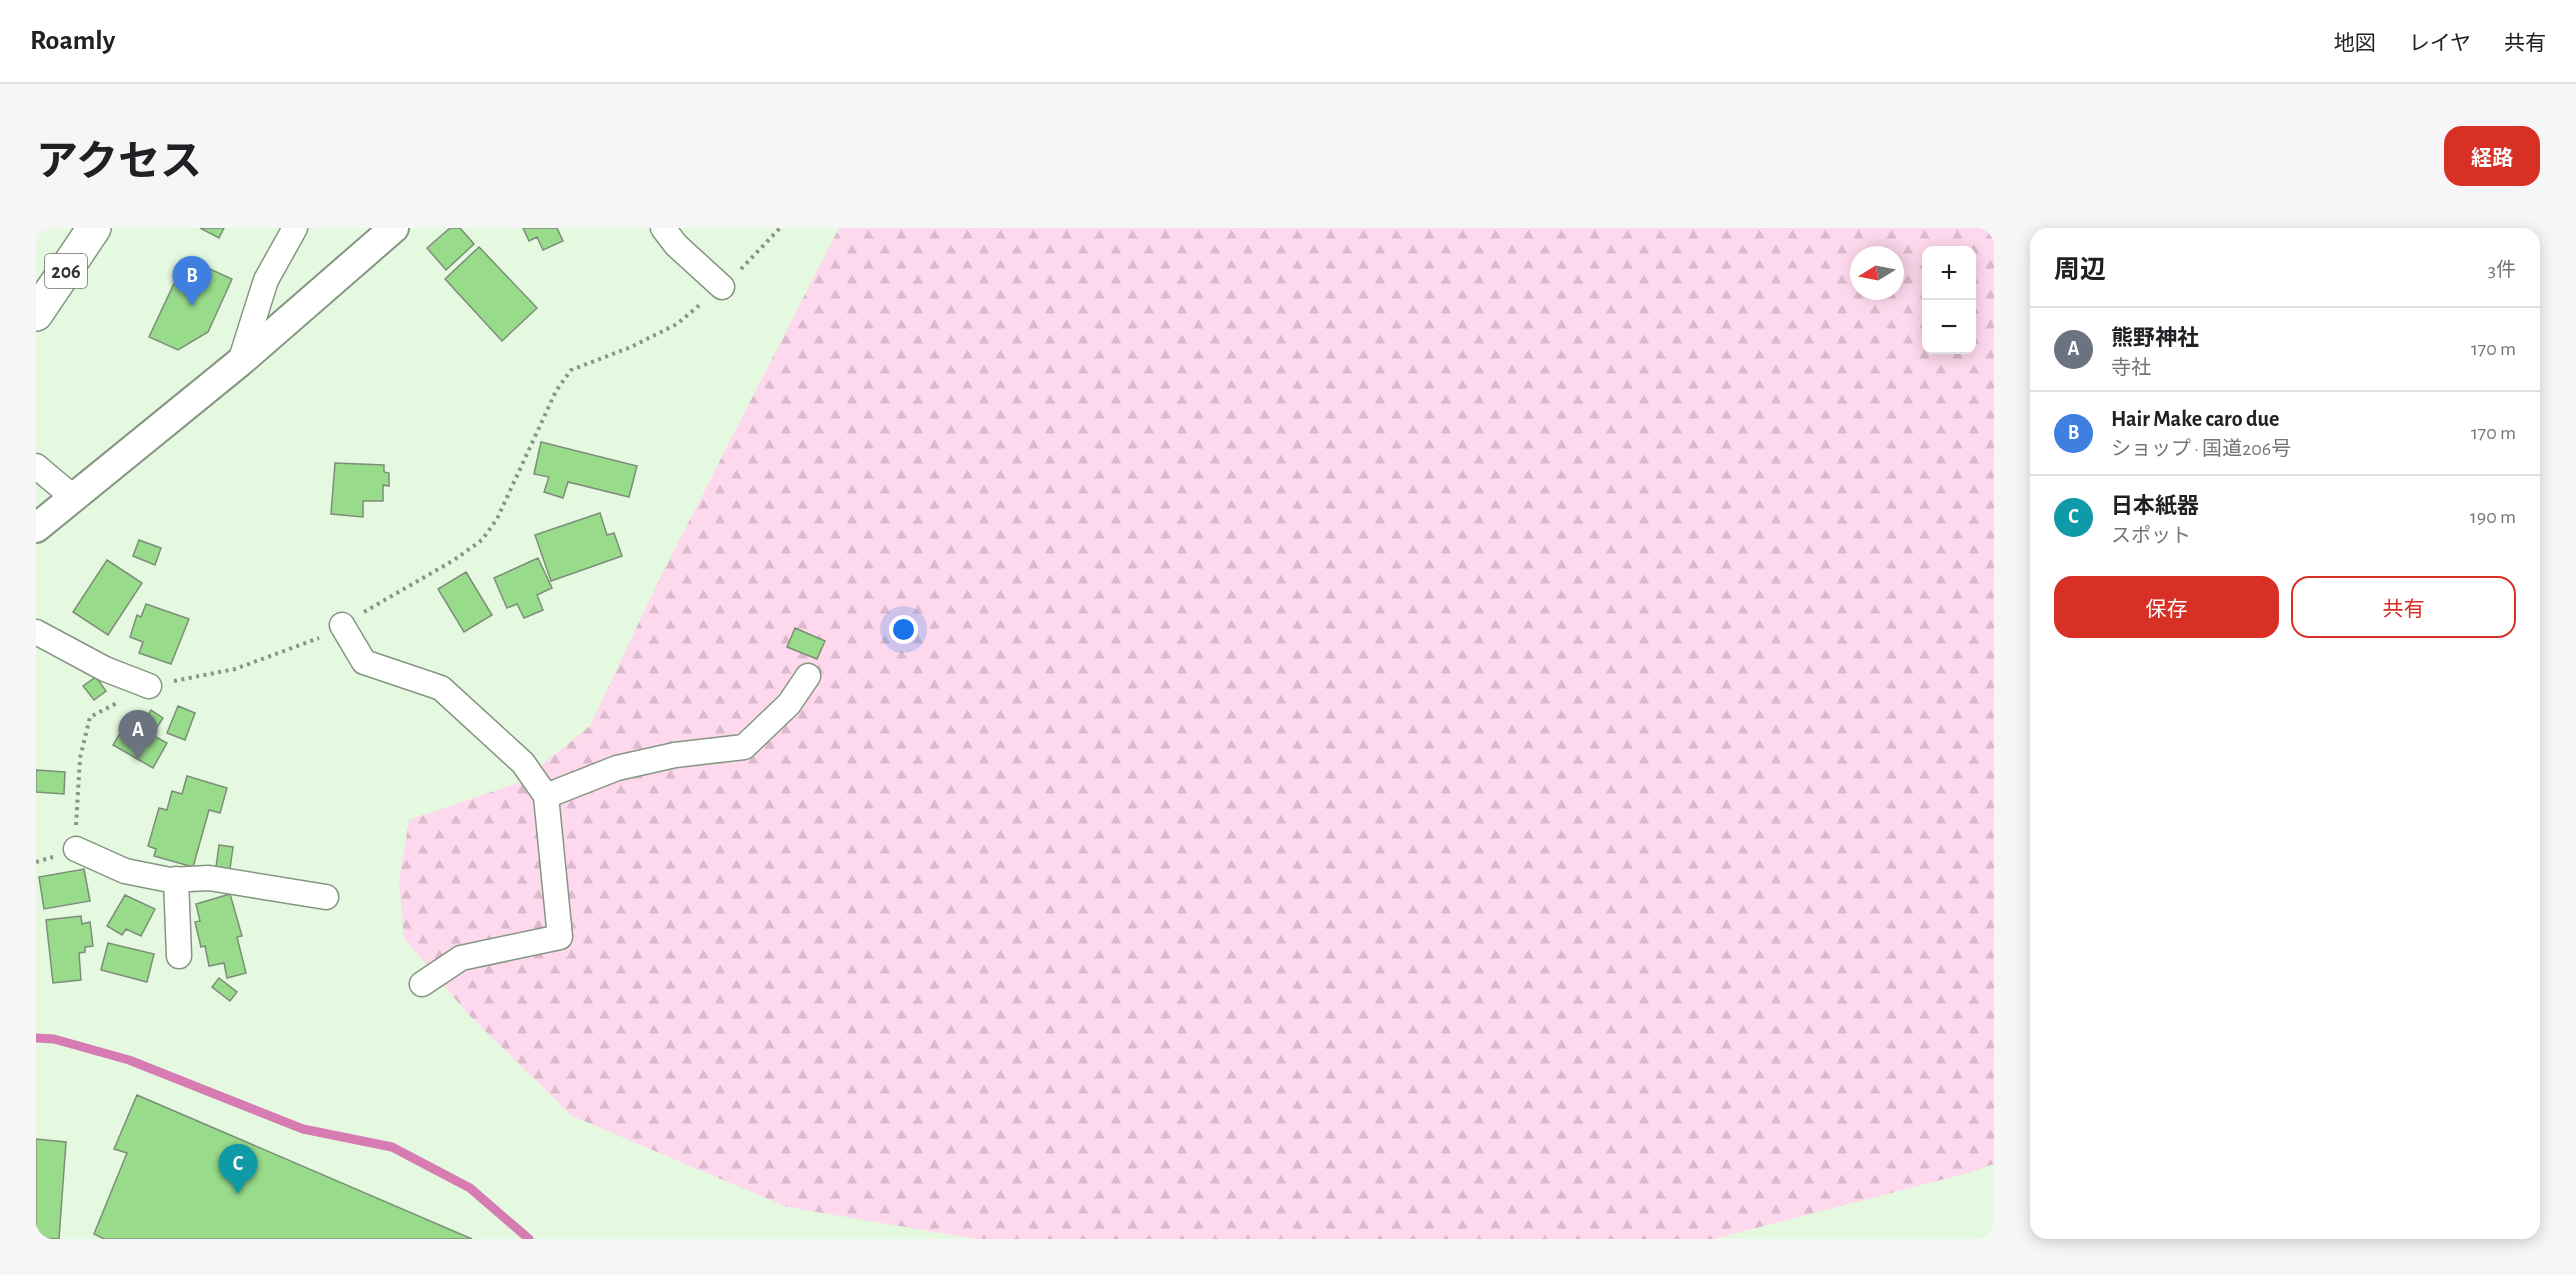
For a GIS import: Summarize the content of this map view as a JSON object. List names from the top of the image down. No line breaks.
{"streets":{"highway":["206"]},"north":"left","page":{"header":"Roamly","nav":["地図","レイヤ","共有"],"title":"アクセス","buttons":["経路",["保存","共有"]],"heading":["周辺","3件"],"map_buttons":["+","−"],"pins":["B","A","C"],"list":[{"mark":"A","name":"熊野神社","note":"寺社","value":"170 m"},{"mark":"B","name":"Hair Make caro due","note":"ショップ · 国道206号","value":"170 m"},{"mark":"C","name":"日本紙器","note":"スポット","value":"190 m"}]}}
